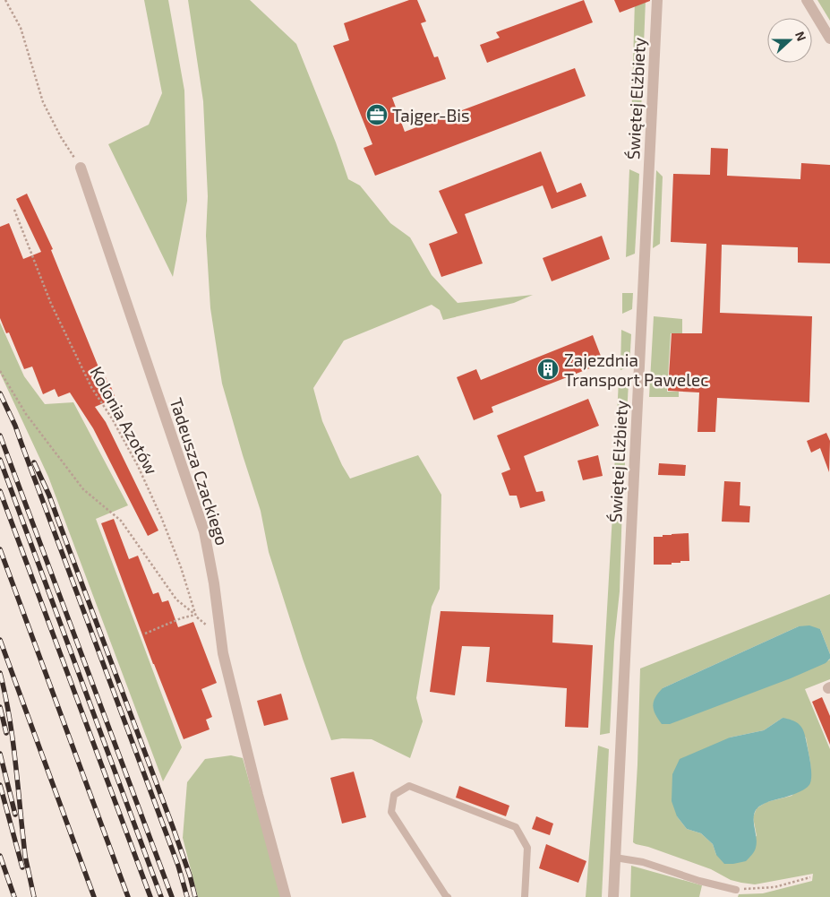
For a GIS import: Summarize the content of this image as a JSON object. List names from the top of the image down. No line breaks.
{"streets":{"street":["Świętej Elżbiety","Tadeusza Czackiego"],"path":["Kolonia Azotów"]},"places":{"office":["Tajger-Bis"],"building":["Zajezdnia Transport Pawelec"]},"north":"right"}
